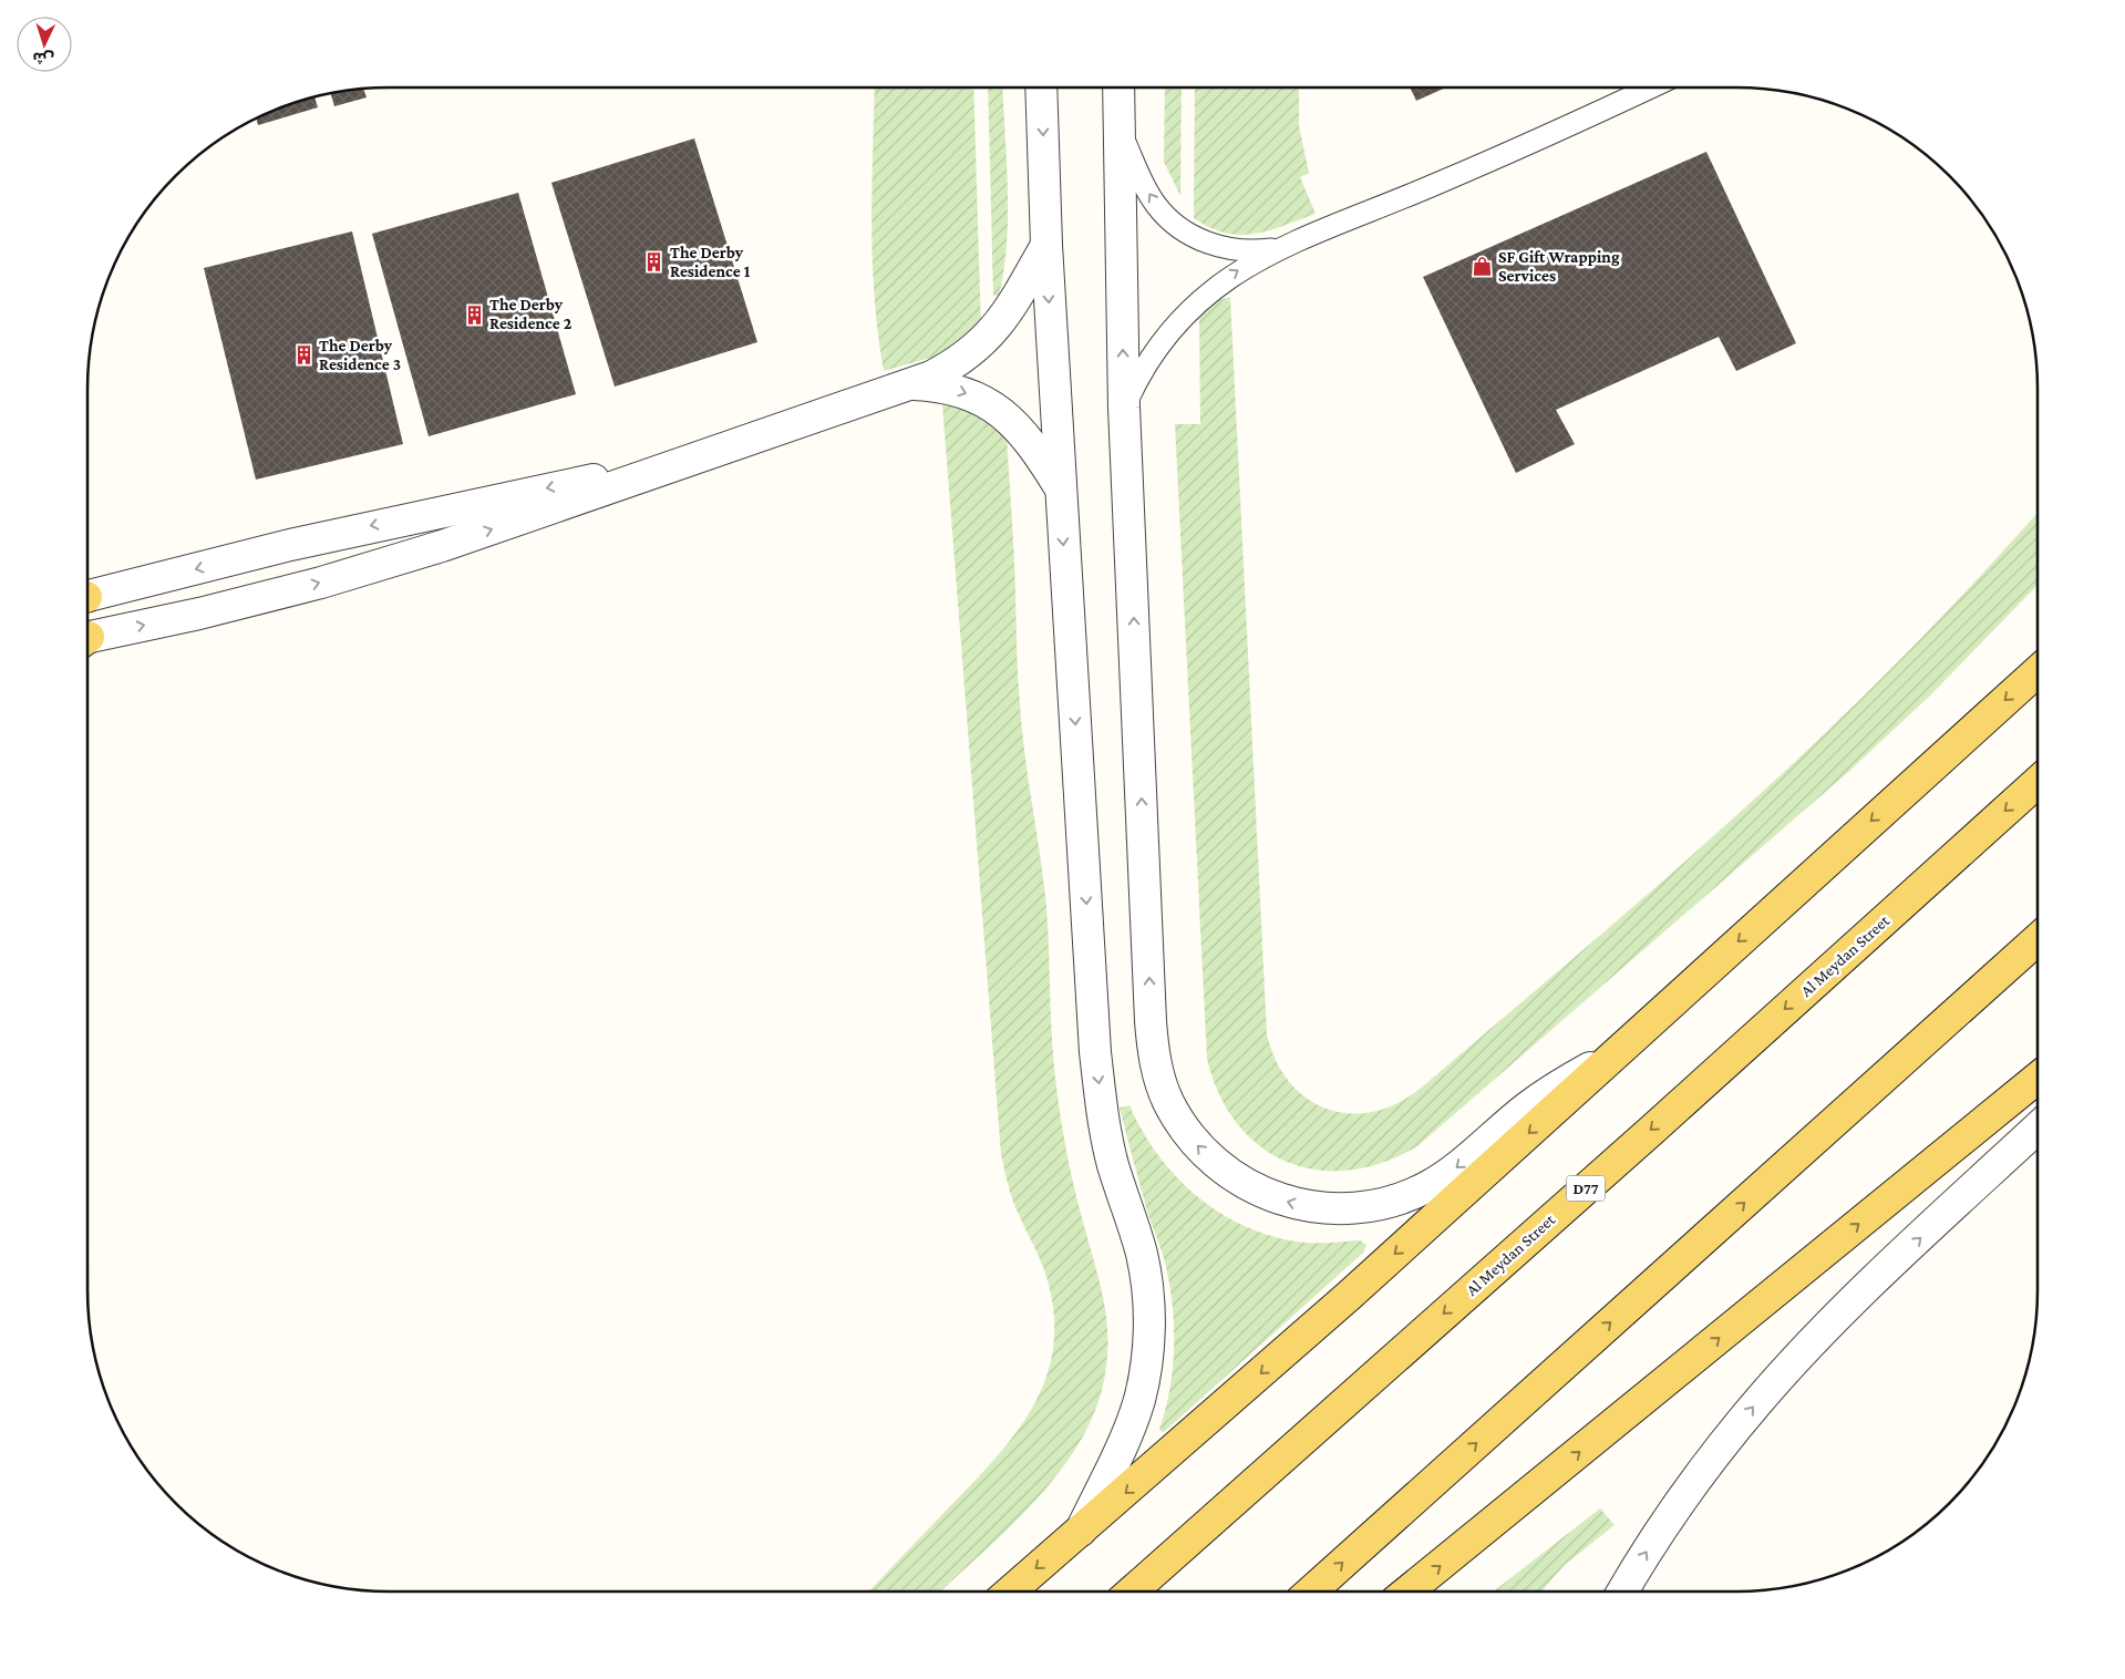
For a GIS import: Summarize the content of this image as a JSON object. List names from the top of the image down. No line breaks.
{"streets":{"main road":["Al Meydan Street","D77"]},"places":{"building":["The Derby Residence 1","The Derby Residence 2","The Derby Residence 3"],"shop":["SF Gift Wrapping Services"]},"north":"bottom"}
